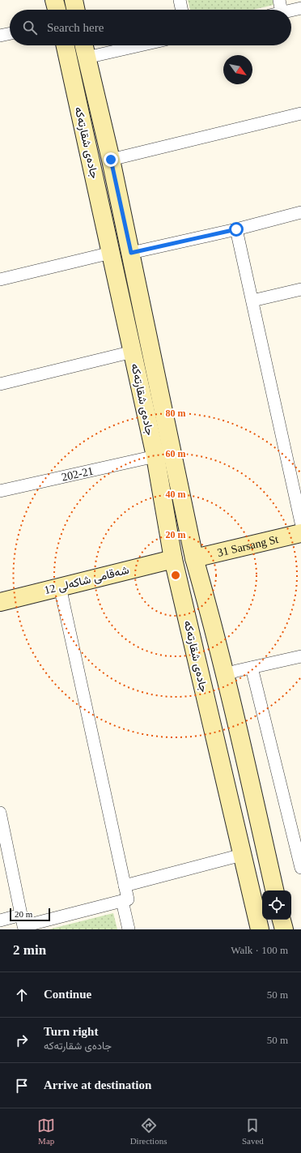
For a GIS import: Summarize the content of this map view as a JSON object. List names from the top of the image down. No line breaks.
{"streets":{"main road":["جادەی شقارتەکە","31 Sarsang St","شەقامی شاکەلی 12"],"street":["202-21"]},"crossings":[["جادەی شقارتەکە","202-21"],["جادەی شقارتەکە","31 Sarsang St"],["جادەی شقارتەکە","شەقامی شاکەلی 12"]],"scale_bar":"20 m","north":"bottom right","page":{"search":"Search here","scale":"20 m","heading":["2 min","Walk · 100 m"],"list":[["Continue","50 m"],["Turn right","جادەی شقارتەکە","50 m"],"Arrive at destination"],"nav":["Map","Directions","Saved"]},"rings":["80 m","60 m","40 m","20 m"]}
